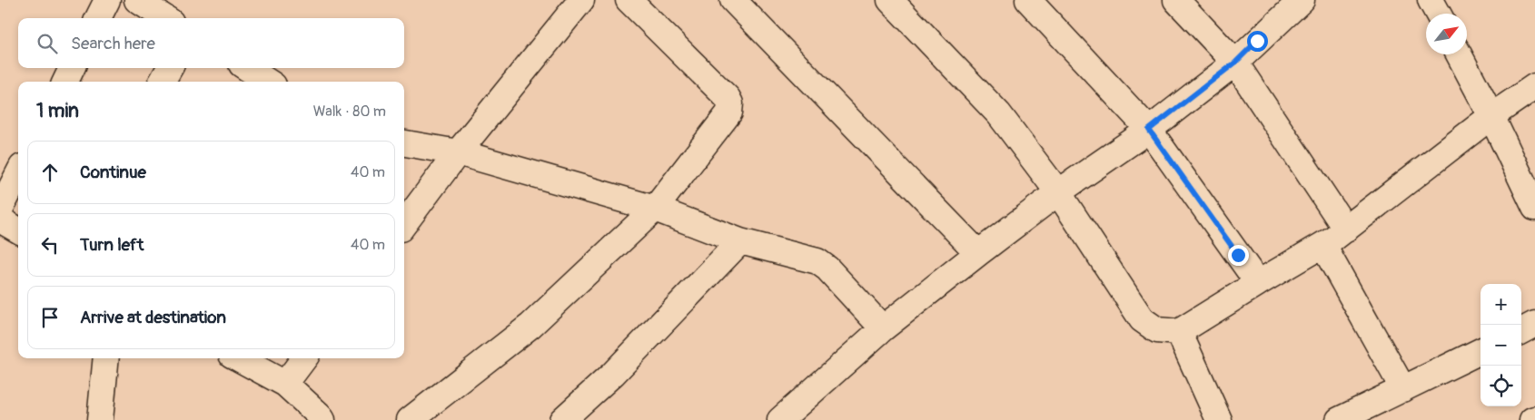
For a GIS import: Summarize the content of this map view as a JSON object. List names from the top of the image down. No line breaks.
{"north":"top right","page":{"search":"Search here","heading":["1 min","Walk · 80 m"],"list":[["Continue","40 m"],["Turn left","40 m"],"Arrive at destination"],"map_buttons":["+","−"]}}
